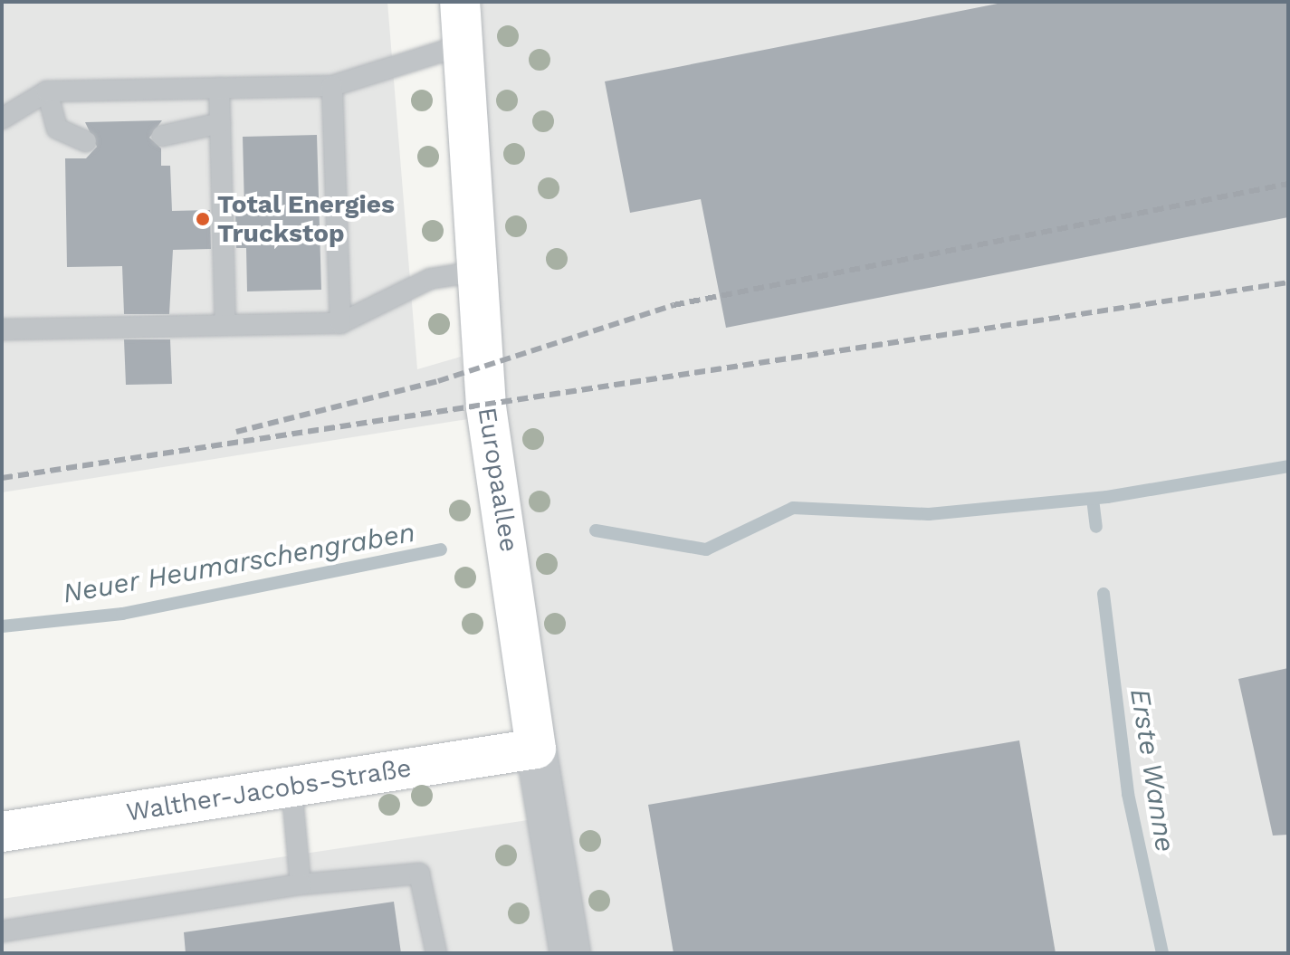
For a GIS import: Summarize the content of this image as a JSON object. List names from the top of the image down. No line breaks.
{"streets":{"street":["Europaallee","Walther-Jacobs-Straße"]},"crossings":[["Europaallee","Walther-Jacobs-Straße"]],"water":["Neuer Heumarschengraben","Erste Wanne"],"places":["Total Energies Truckstop"]}
